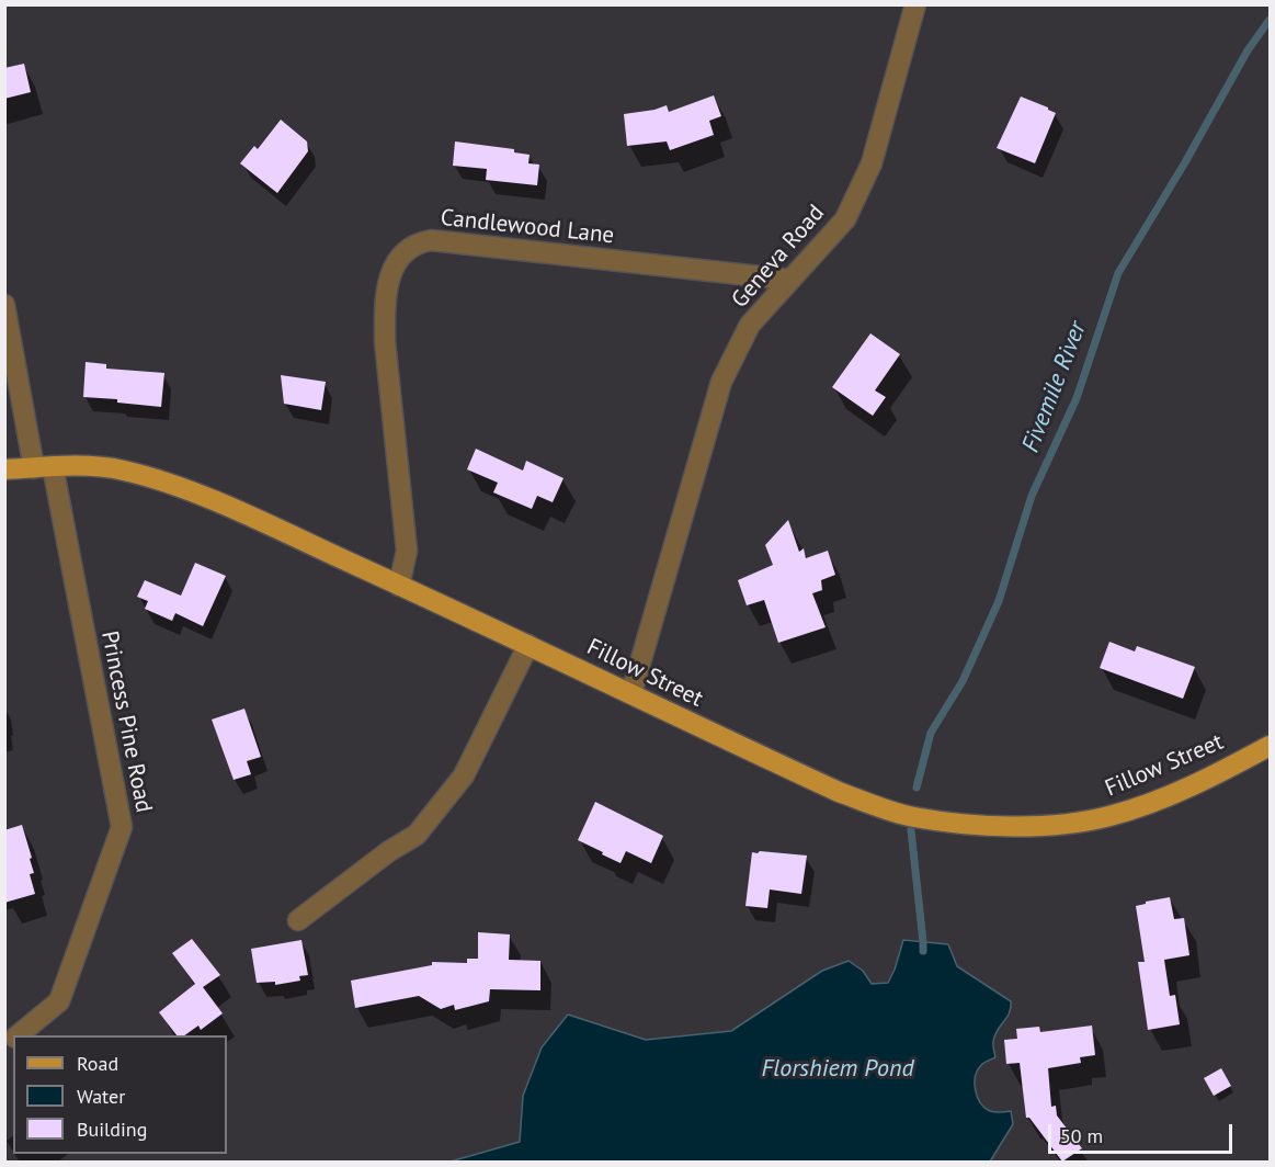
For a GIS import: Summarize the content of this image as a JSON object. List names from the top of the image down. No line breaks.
{"streets":{"main road":["Fillow Street"],"street":["Candlewood Lane","Geneva Road","Princess Pine Road"]},"crossings":[["Candlewood Lane","Geneva Road"],["Candlewood Lane","Fillow Street"],["Geneva Road","Fillow Street"],["Fillow Street","Princess Pine Road"]],"water":["Fivemile River","Florshiem Pond"],"legend":["Road","Water","Building"],"scale_bar":"50 m"}
